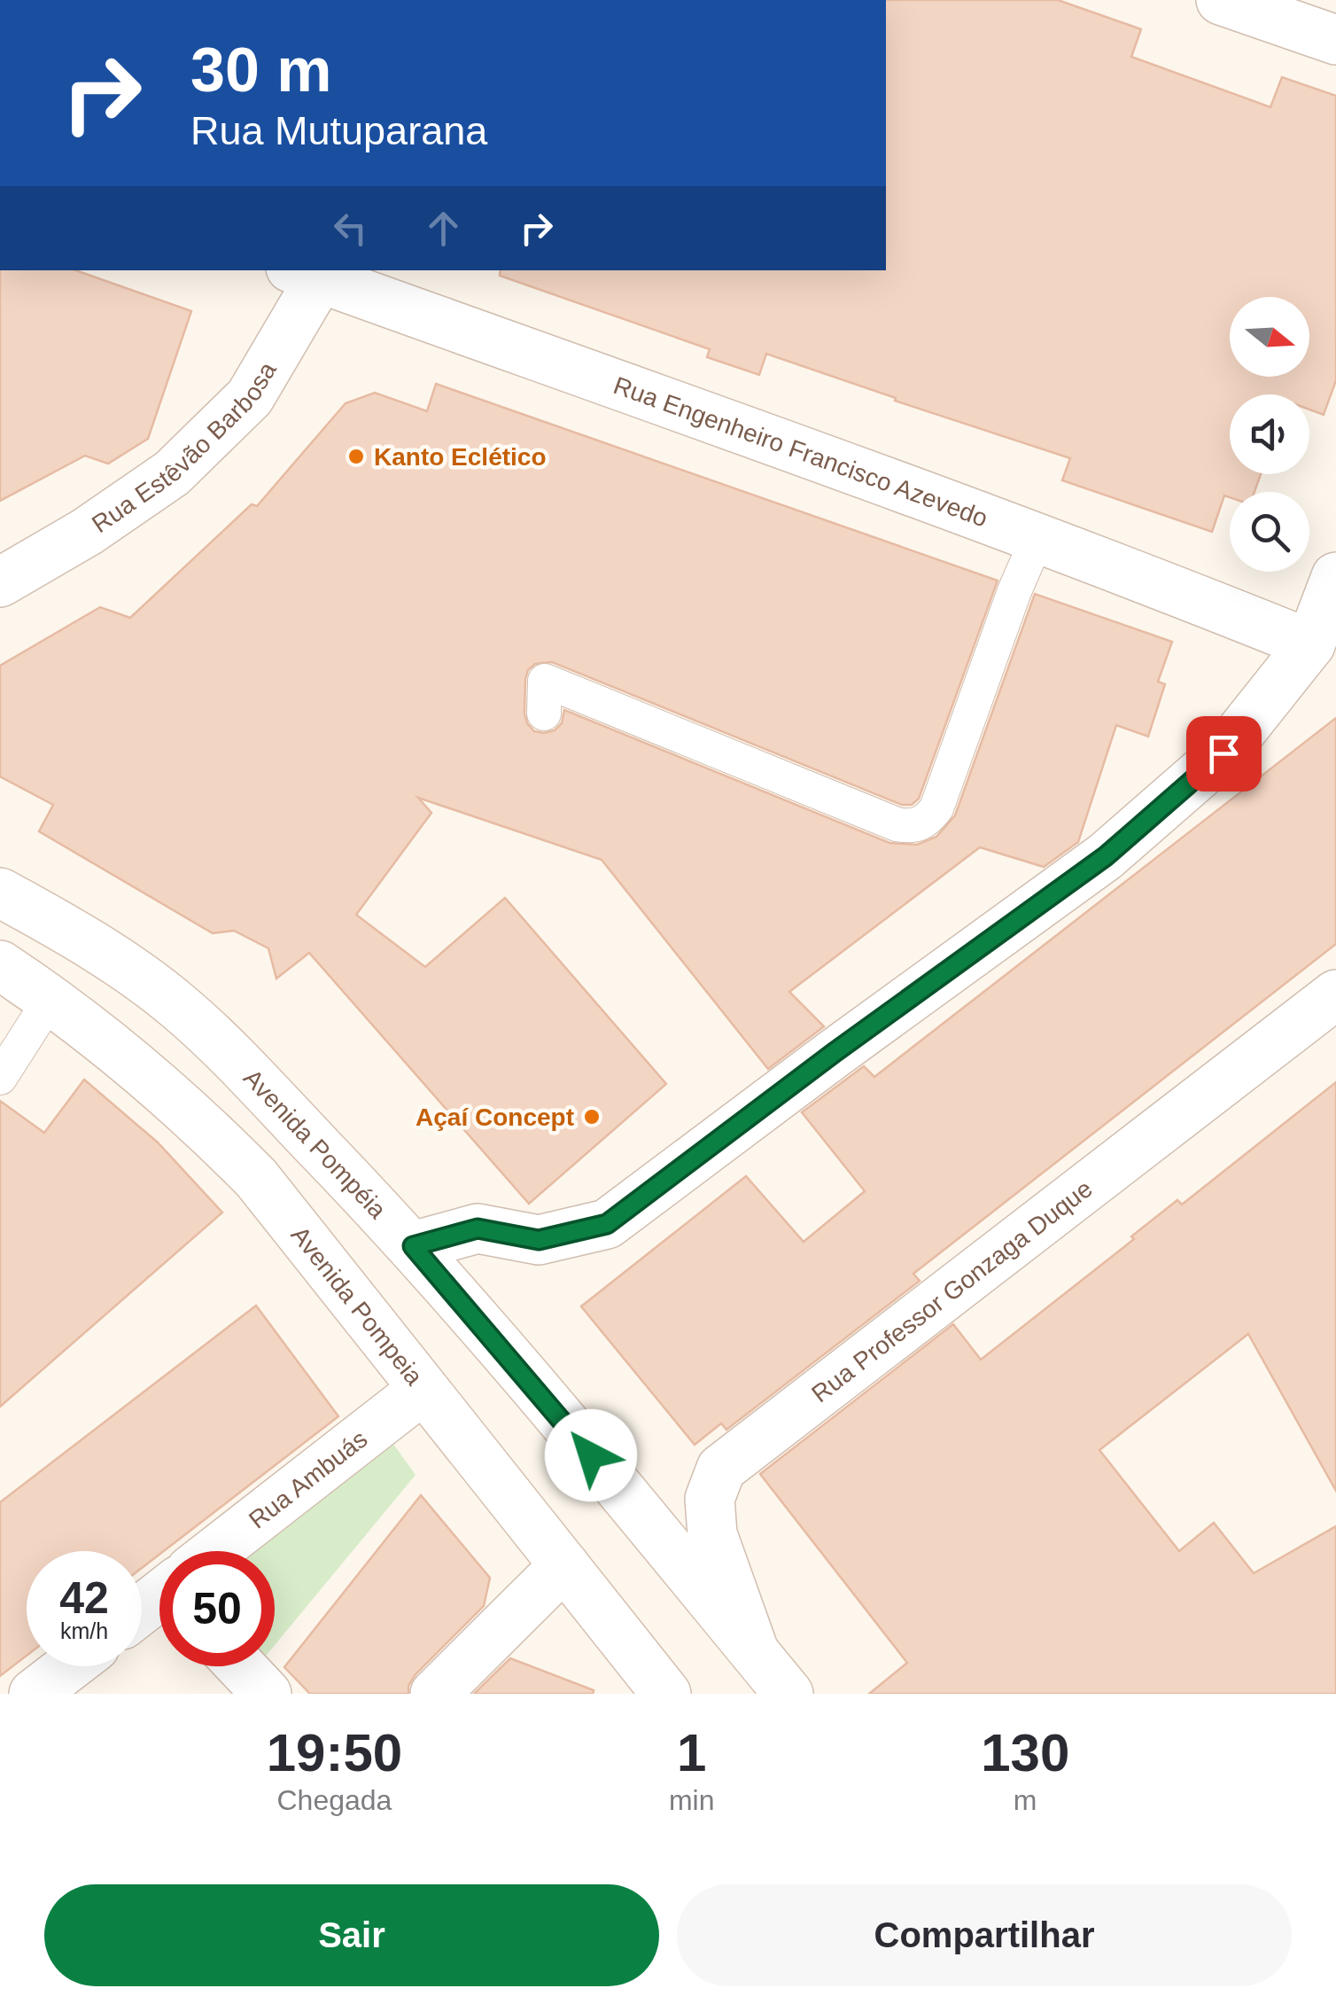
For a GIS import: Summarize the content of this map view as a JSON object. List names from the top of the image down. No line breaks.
{"streets":{"street":["Rua Estêvão Barbosa","Rua Engenheiro Francisco Azevedo","Avenida Pompéia","Rua Professor Gonzaga Duque","Avenida Pompeia","Rua Ambuás"]},"crossings":[["Rua Estêvão Barbosa","Rua Engenheiro Francisco Azevedo"],["Avenida Pompéia","Rua Professor Gonzaga Duque"],["Avenida Pompeia","Rua Ambuás"]],"places":["Kanto Eclético","Açaí Concept"],"north":"right","page":{"turn":["30 m","Rua Mutuparana"],"speed":"42 km/h","limit":"50","eta":["19:50","Chegada","1","min","130","m"],"buttons":["Sair","Compartilhar"]}}
